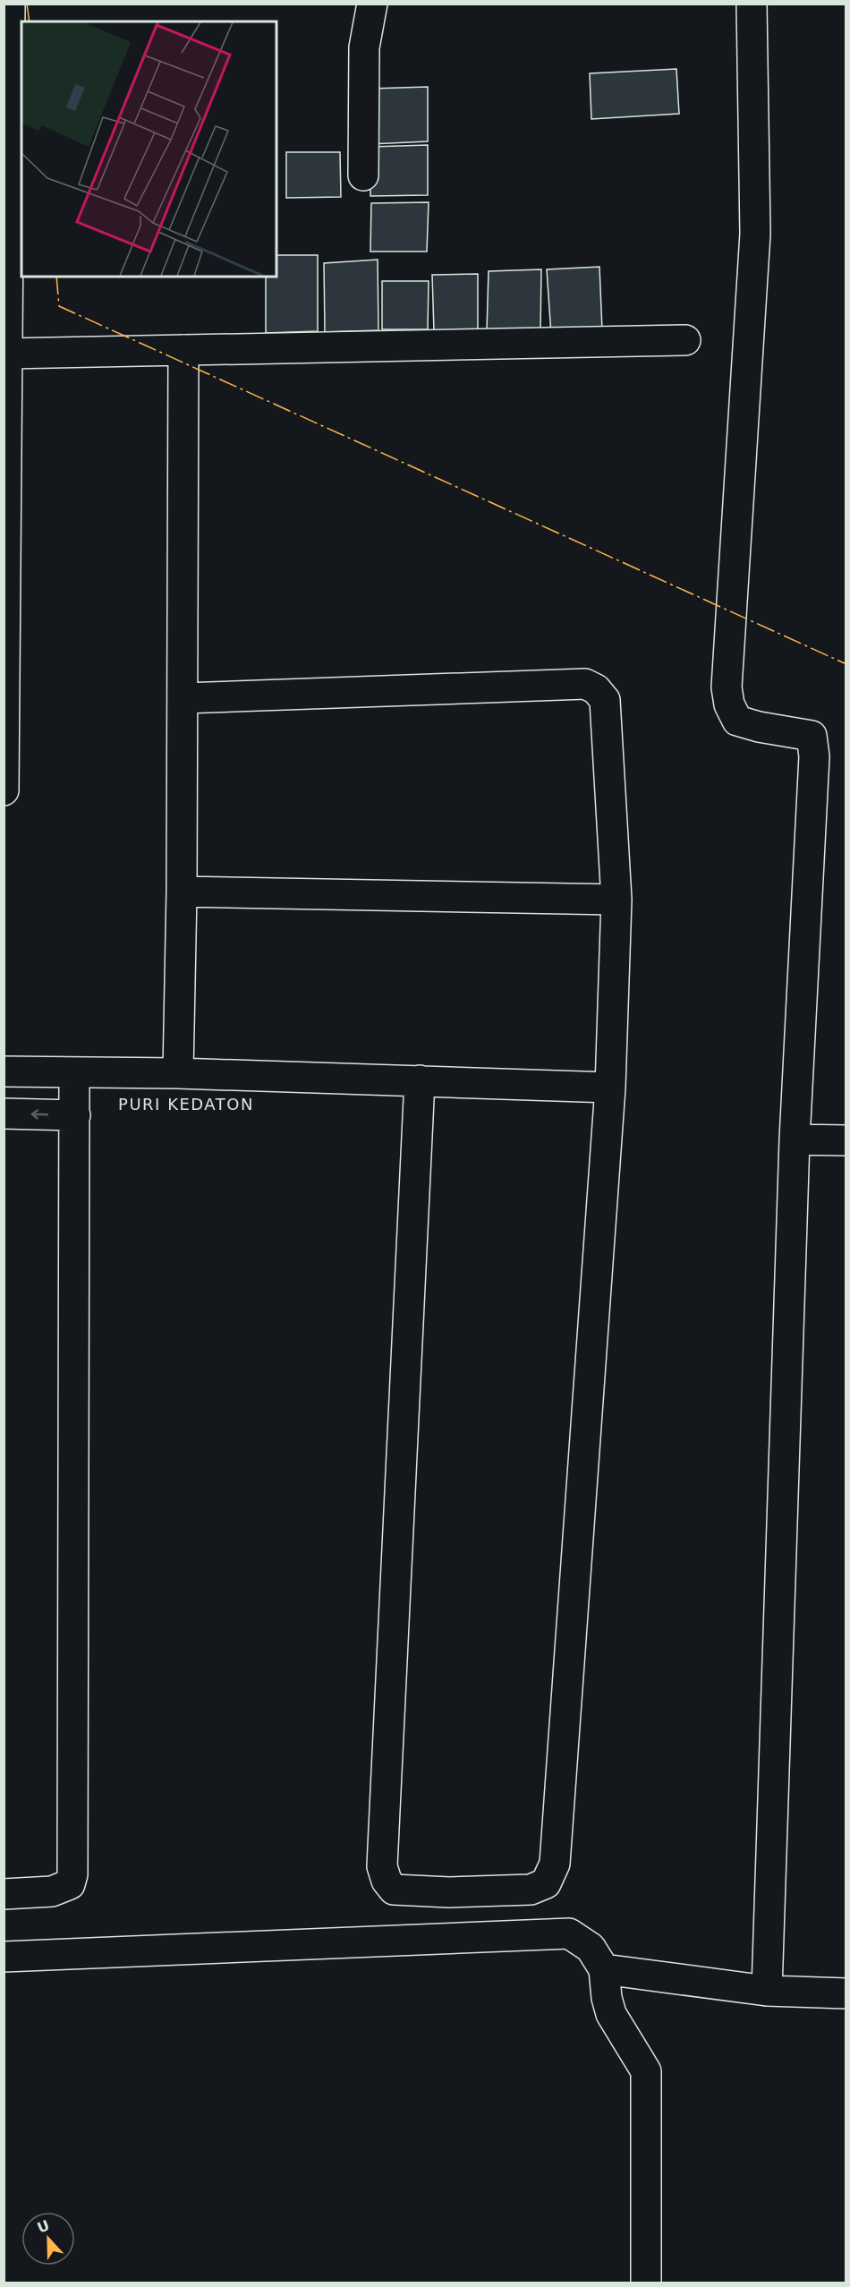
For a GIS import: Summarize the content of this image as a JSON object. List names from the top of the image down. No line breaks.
{"districts":["PURI KEDATON"],"north":"top"}
